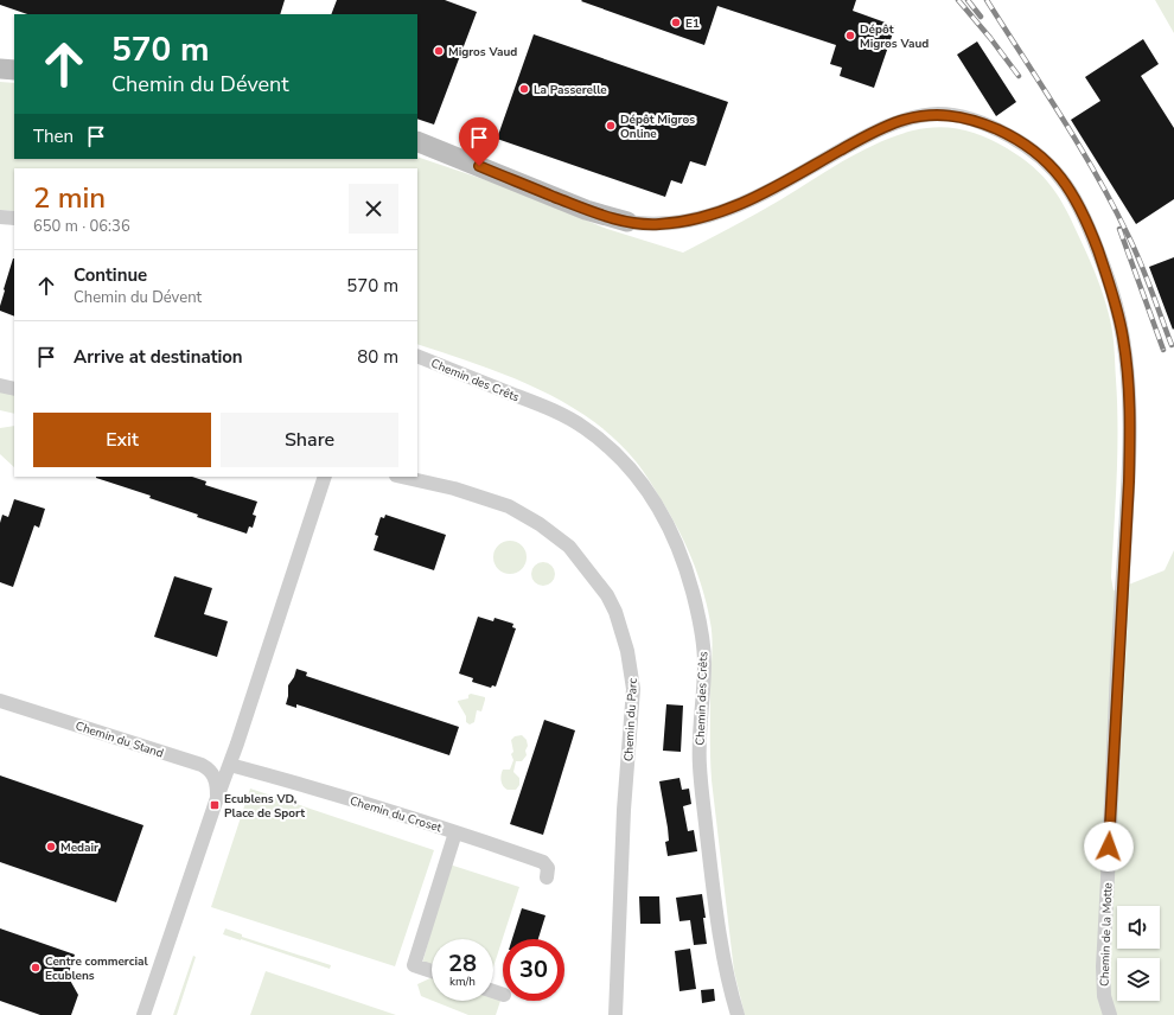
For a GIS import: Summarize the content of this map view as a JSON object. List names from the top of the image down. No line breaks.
{"streets":{"street":["Chemin des Crêts","Chemin du Parc","Chemin du Stand","Chemin du Croset","Chemin de la Motte"]},"places":{"other":["E1","Dépôt Migros Vaud","Migros Vaud","La Passerelle","Dépôt Migros Online","Medair","Centre commercial Ecublens"],"transit":["Ecublens VD, Place de Sport"]},"page":{"turn":["570 m","Chemin du Dévent"],"then":"Then","heading":["2 min","650 m · 06:36"],"list":[{"name":"Continue","note":"Chemin du Dévent","value":"570 m"},{"name":"Arrive at destination","value":"80 m"}],"buttons":["Exit","Share"],"speed":"28 km/h","limit":"30"}}
